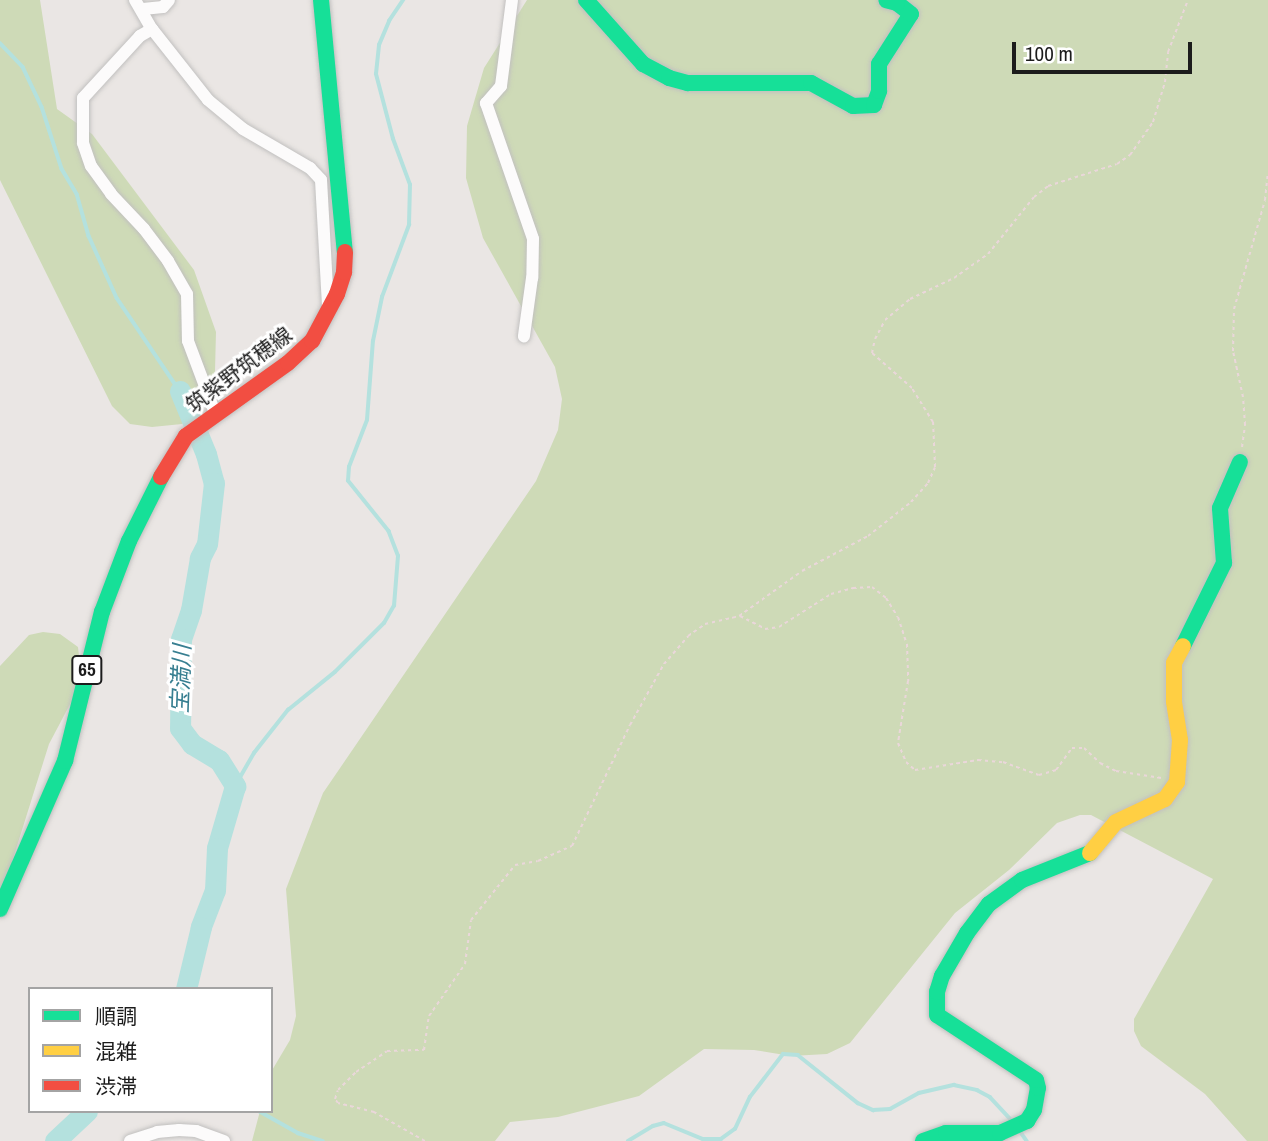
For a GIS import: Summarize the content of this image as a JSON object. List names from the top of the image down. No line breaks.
{"streets":{"street":["筑紫野筑穂線","65"]},"water":["宝満川"],"legend":["順調","混雑","渋滞"],"scale_bar":"100 m"}
